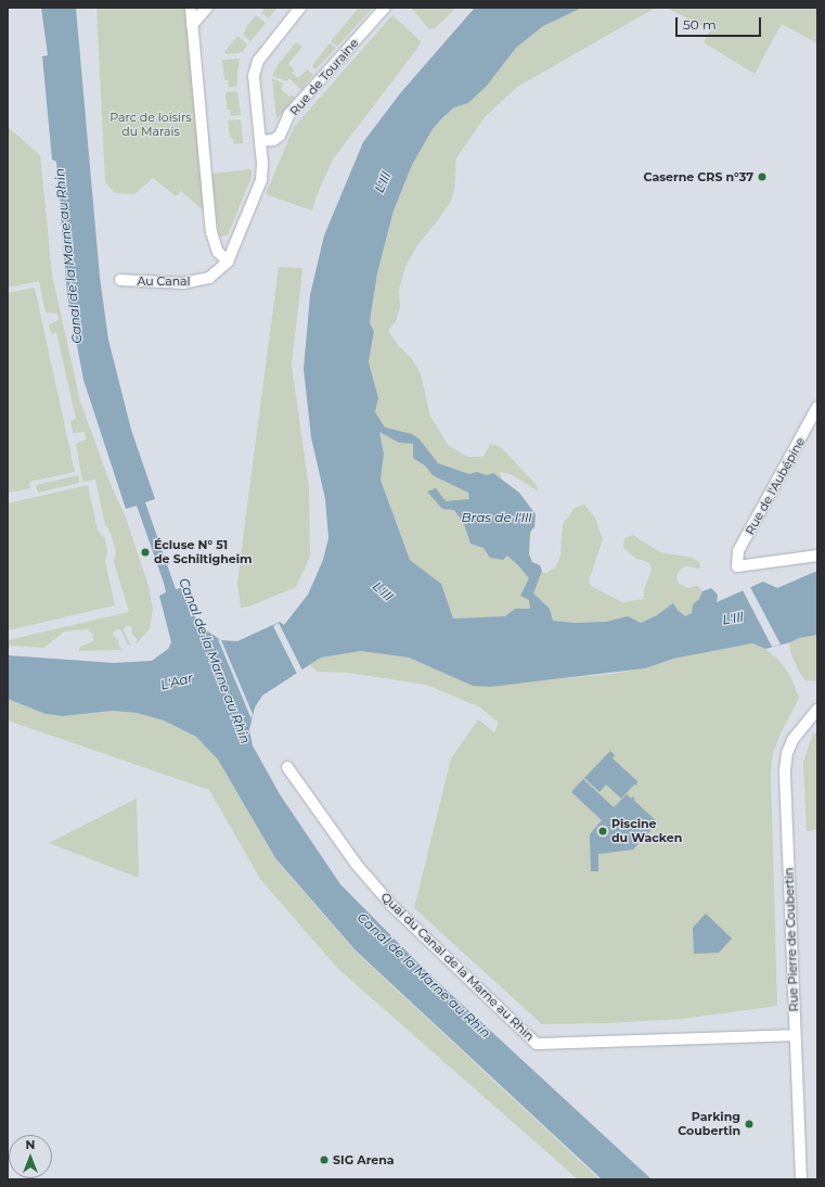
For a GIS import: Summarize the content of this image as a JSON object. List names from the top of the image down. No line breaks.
{"streets":{"street":["Rue de Touraine","Au Canal","Rue de l'Aubépine","Rue Pierre de Coubertin","Quai du Canal de la Marne au Rhin"]},"crossings":[["Rue Pierre de Coubertin","Quai du Canal de la Marne au Rhin"]],"water":["L'Ill","Canal de la Marne au Rhin","Bras de l'Ill","L'Aar"],"parks":["Parc de loisirs du Marais"],"places":["Caserne CRS n°37","Écluse N° 51 de Schiltigheim","Piscine du Wacken","Parking Coubertin","SIG Arena"],"scale_bar":"50 m","north":"top"}
